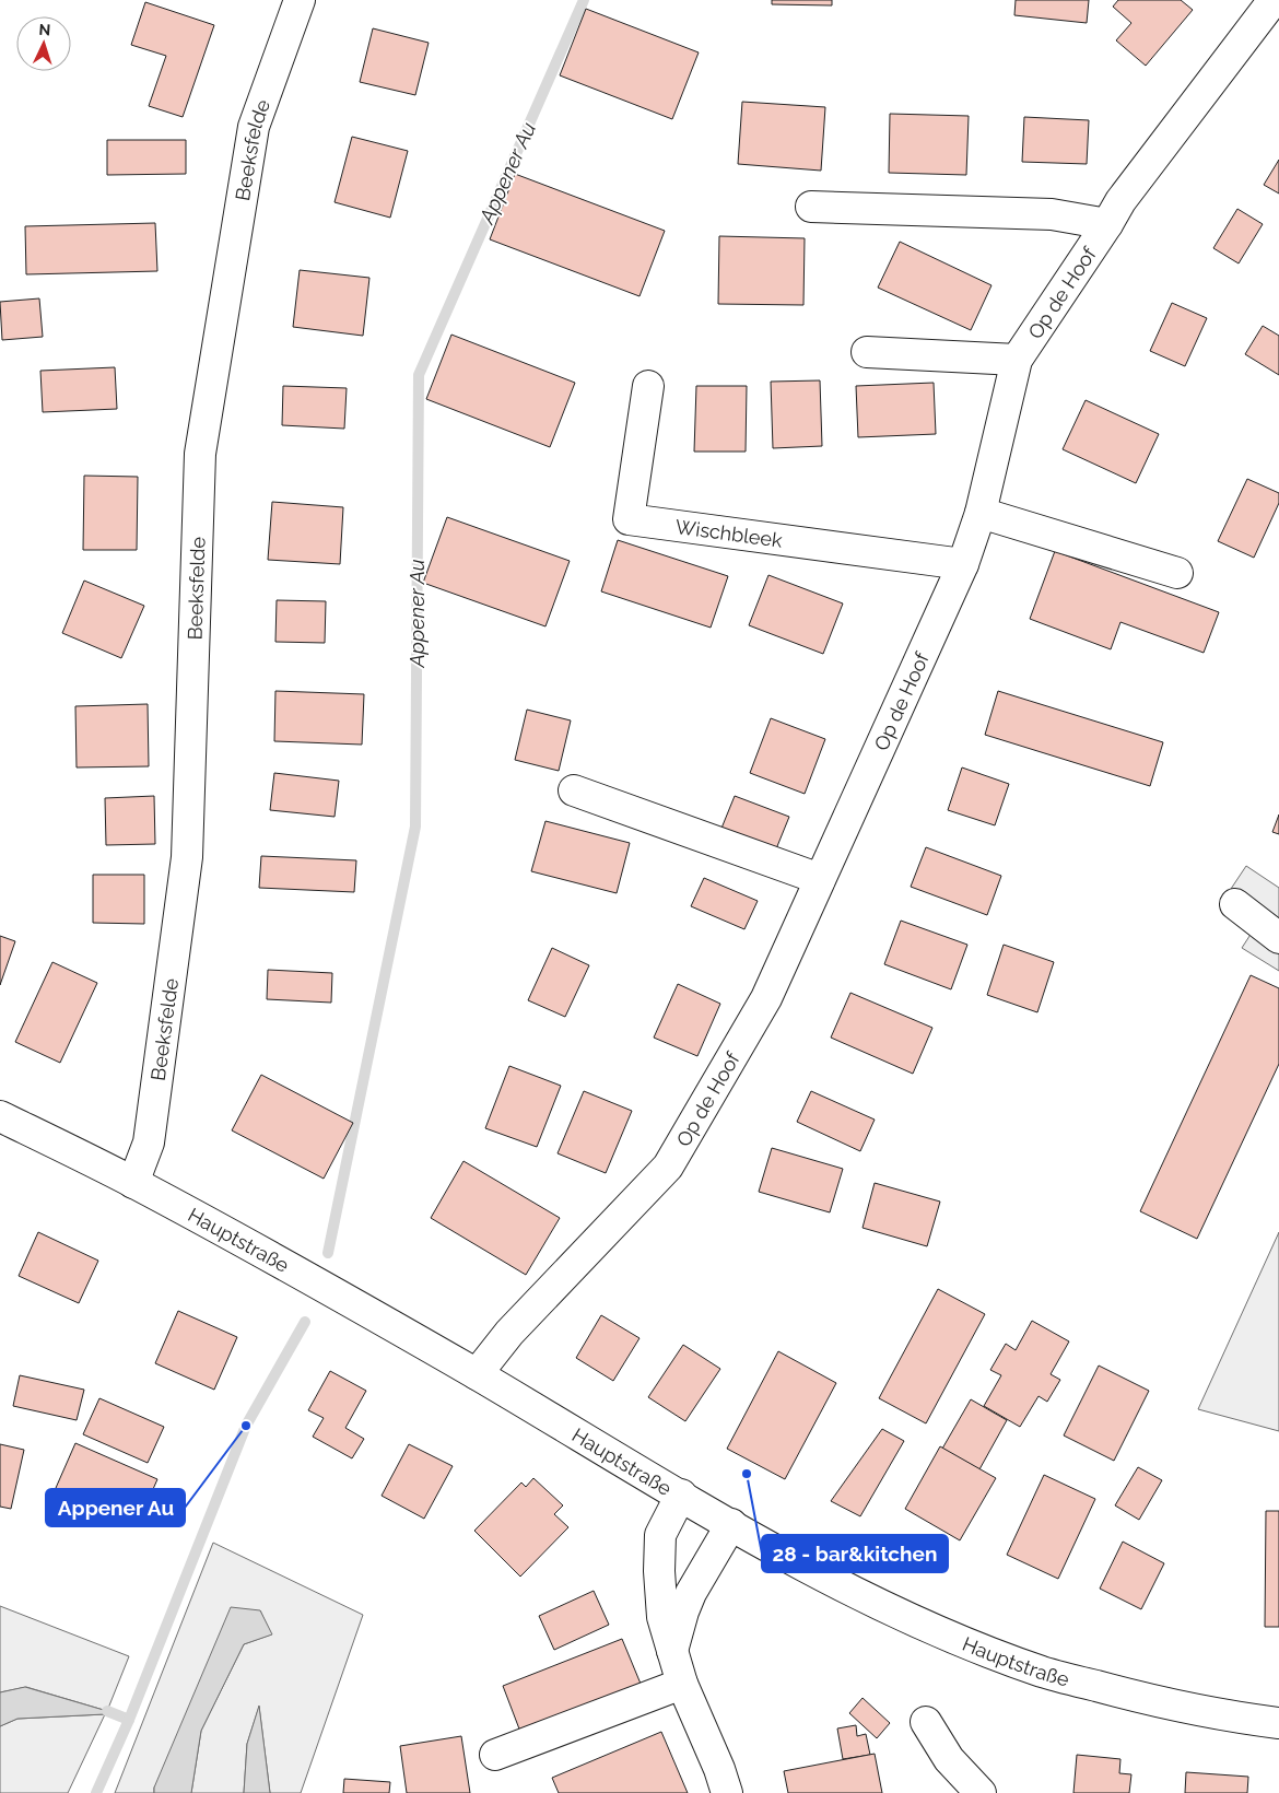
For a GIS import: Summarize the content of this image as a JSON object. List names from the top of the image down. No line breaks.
{"streets":{"street":["Beeksfelde","Op de Hoof","Wischbleek","Hauptstraße"]},"crossings":[["Beeksfelde","Hauptstraße"],["Op de Hoof","Wischbleek"],["Op de Hoof","Hauptstraße"]],"water":["Appener Au"],"places":["Appener Au","28 - bar&kitchen"],"north":"top"}
